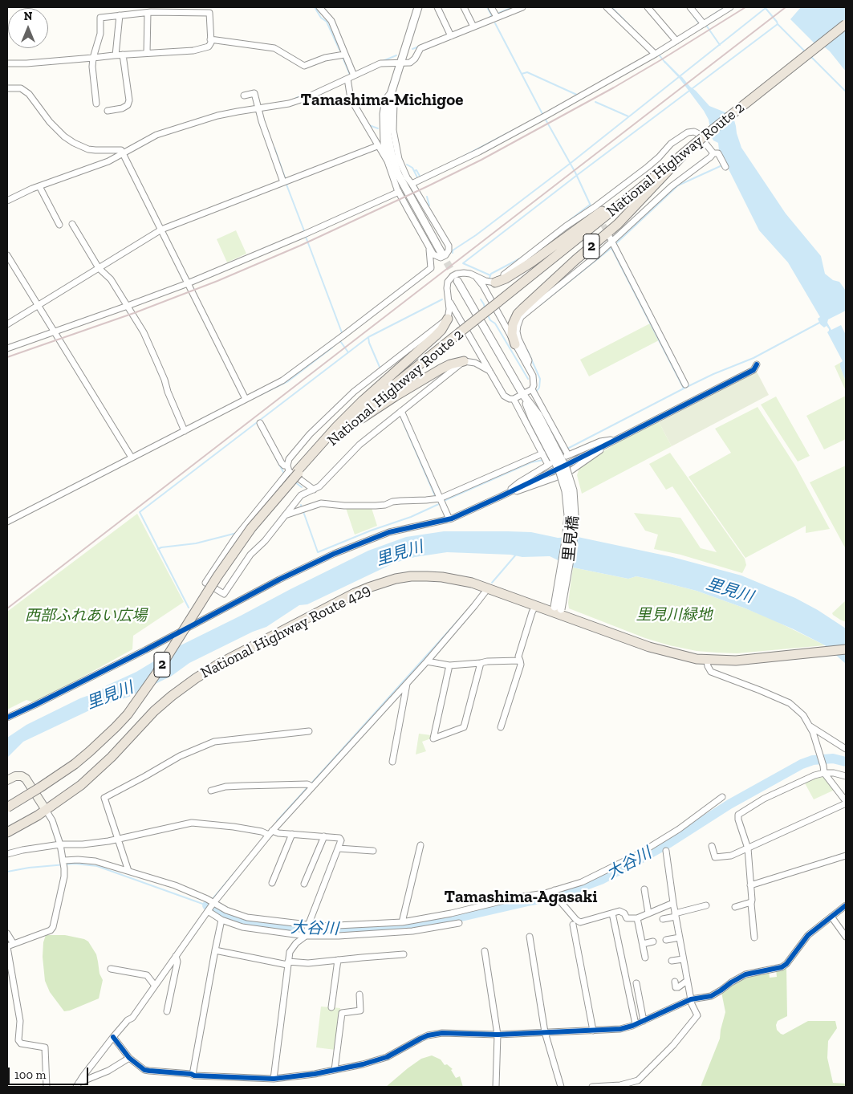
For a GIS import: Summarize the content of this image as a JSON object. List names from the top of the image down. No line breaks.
{"streets":{"highway":["National Highway Route 2","2","National Highway Route 429"],"street":["里見橋"]},"crossings":[["National Highway Route 2","2"],["里見橋","National Highway Route 429"]],"districts":["Tamashima-Michigoe","Tamashima-Agasaki"],"water":["里見川","大谷川"],"parks":["里見川緑地","西部ふれあい広場"],"scale_bar":"100 m","north":"top"}
